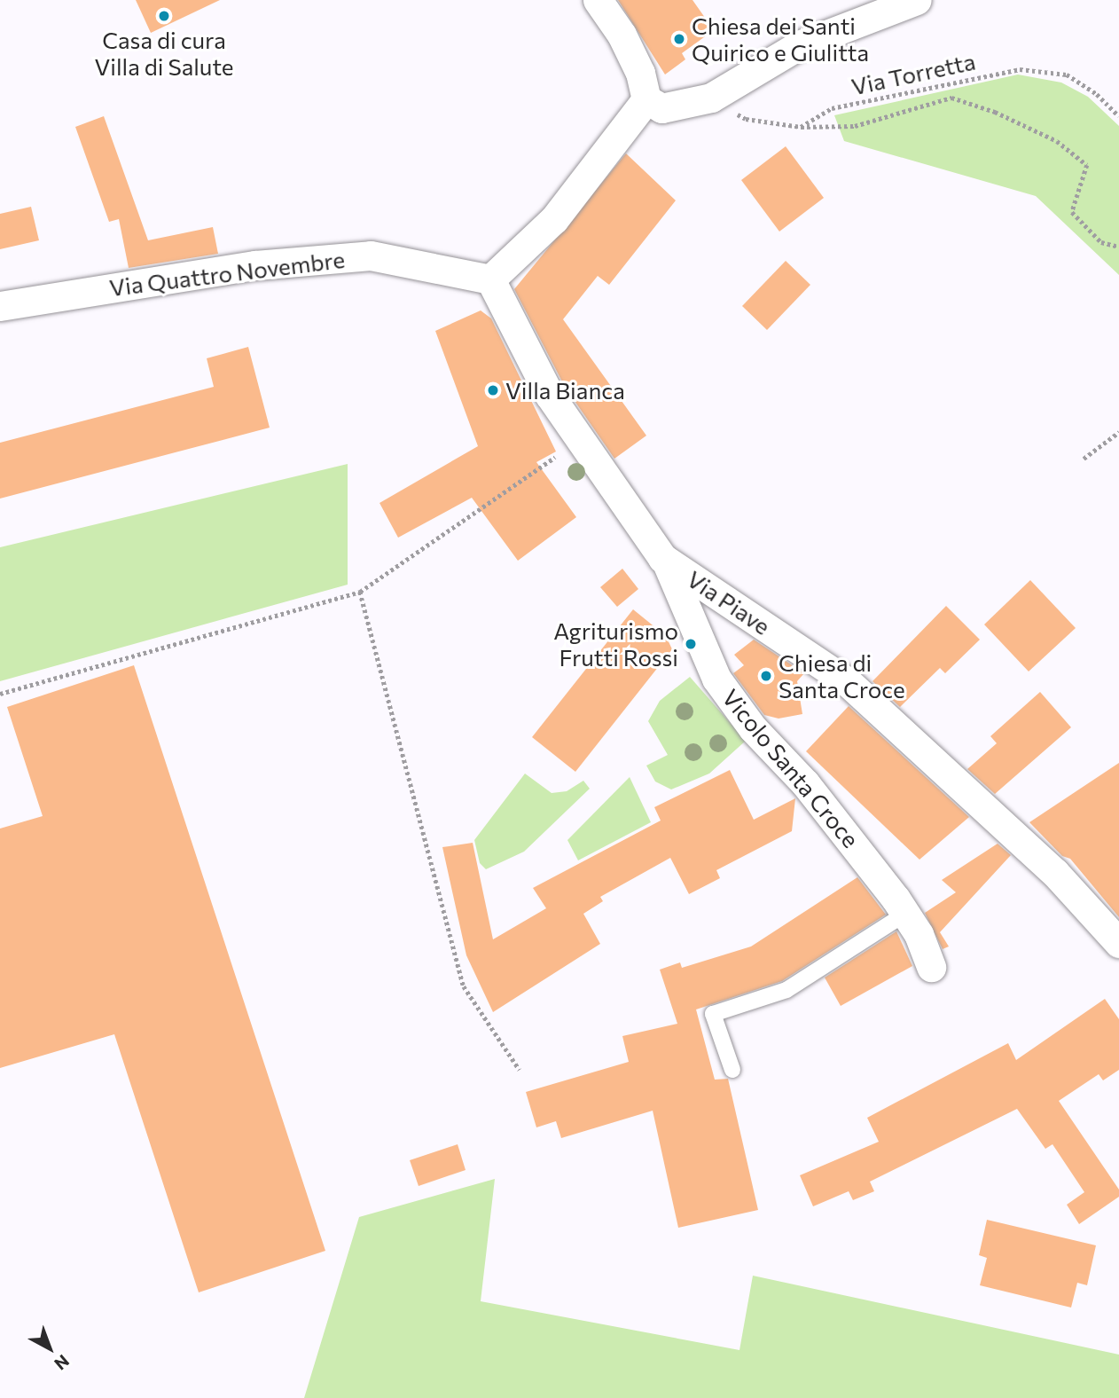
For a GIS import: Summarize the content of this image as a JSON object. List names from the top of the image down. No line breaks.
{"streets":{"street":["Via Quattro Novembre","Via Piave","Vicolo Santa Croce"],"path":["Via Torretta"]},"crossings":[["Via Quattro Novembre","Via Piave"],["Via Piave","Vicolo Santa Croce"]],"places":["Casa di cura Villa di Salute","Chiesa dei Santi Quirico e Giulitta","Villa Bianca","Agriturismo Frutti Rossi","Chiesa di Santa Croce"],"north":"bottom right"}
